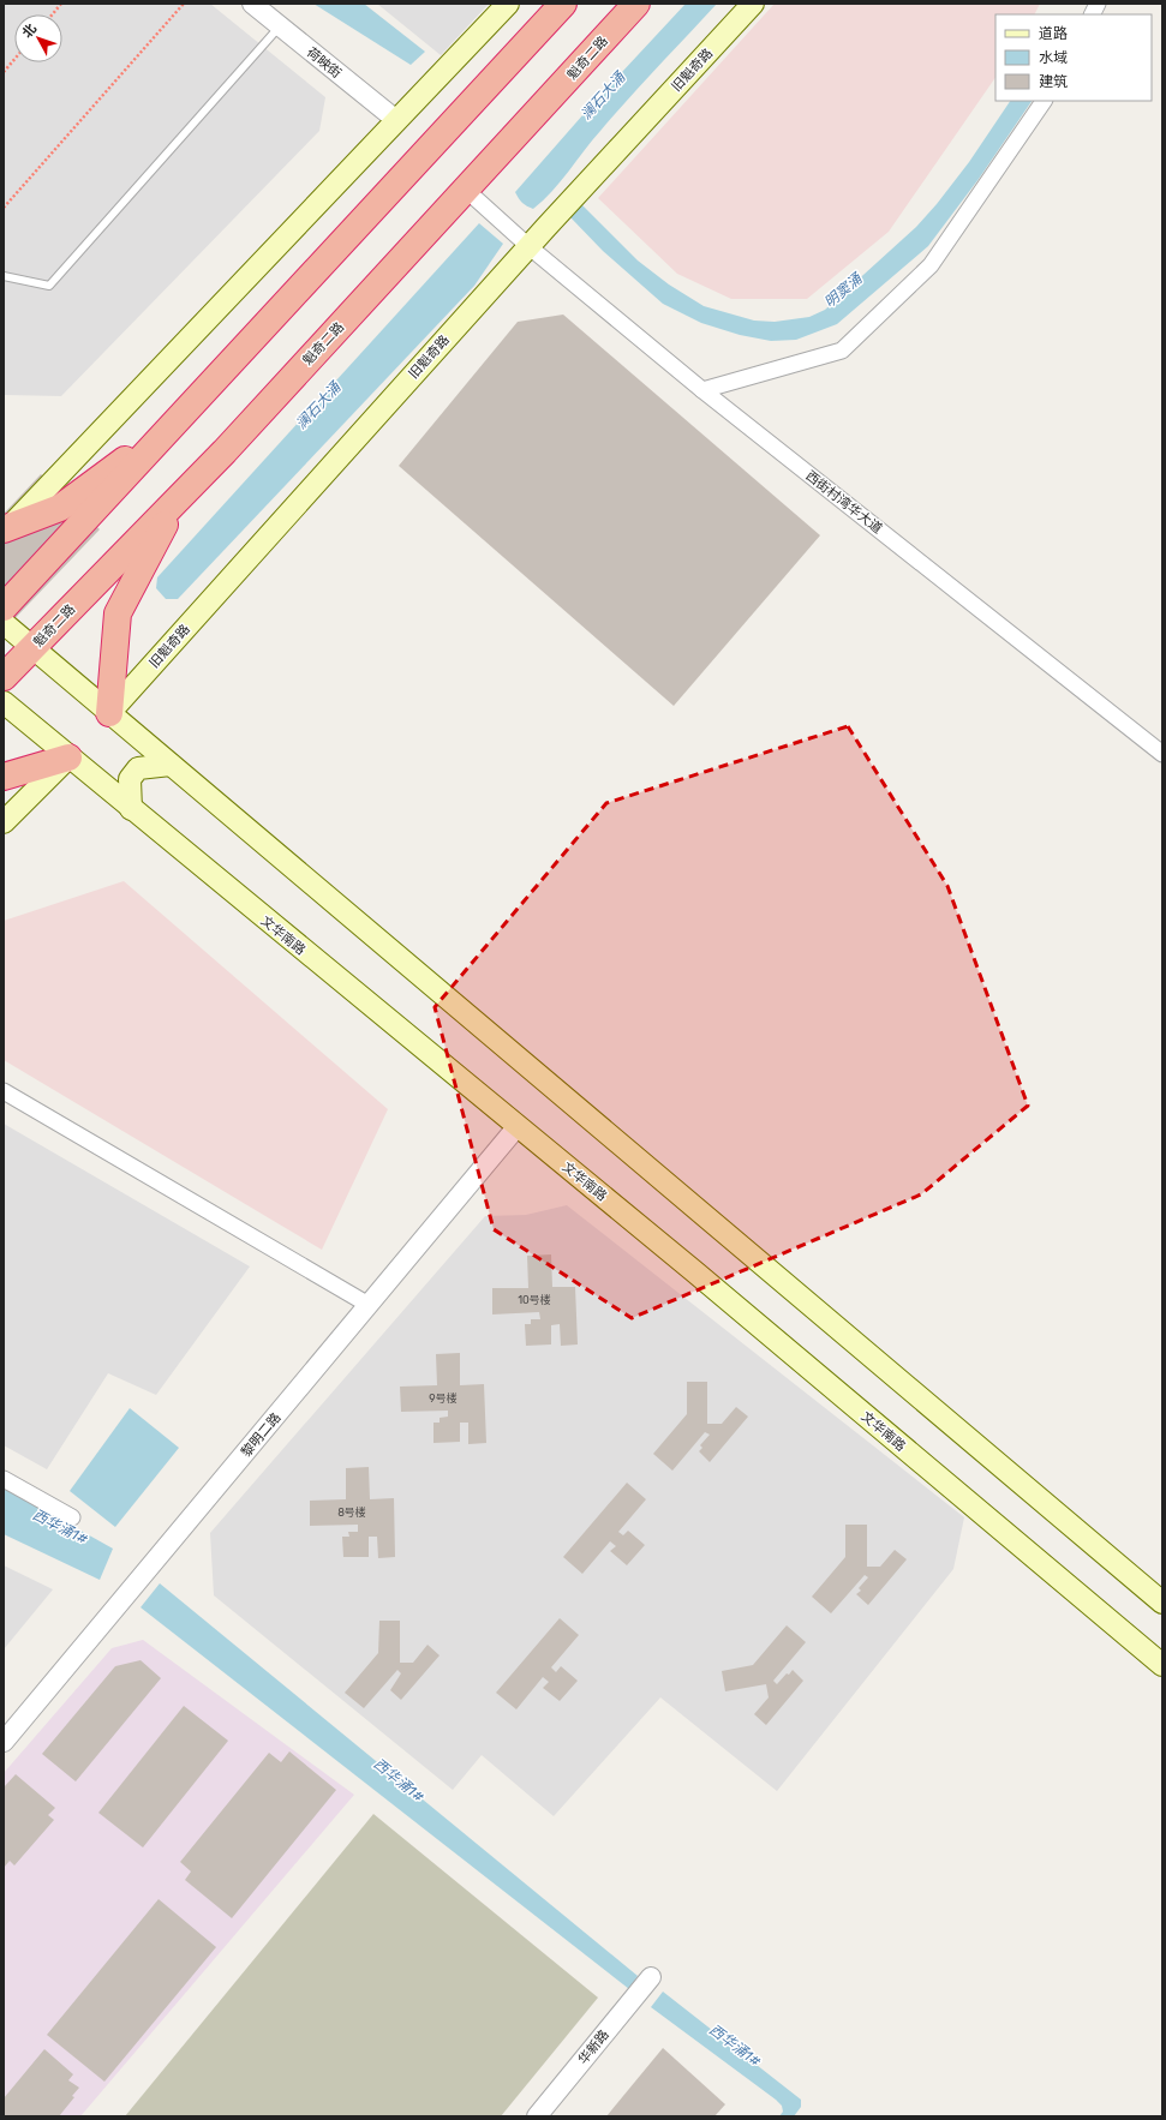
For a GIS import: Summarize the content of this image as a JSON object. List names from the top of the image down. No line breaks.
{"streets":{"highway":["魁奇二路"],"main road":["旧魁奇路","文华南路"],"street":["荷映街","西街村湾华大道","黎明二路","华新路"]},"crossings":[["魁奇二路","西街村湾华大道"],["旧魁奇路","西街村湾华大道"],["文华南路","黎明二路"]],"water":["澜石大涌","明窦涌","西华涌1#"],"house_numbers":["10号楼","9号楼","8号楼"],"legend":["道路","水域","建筑"],"north":"top left"}
